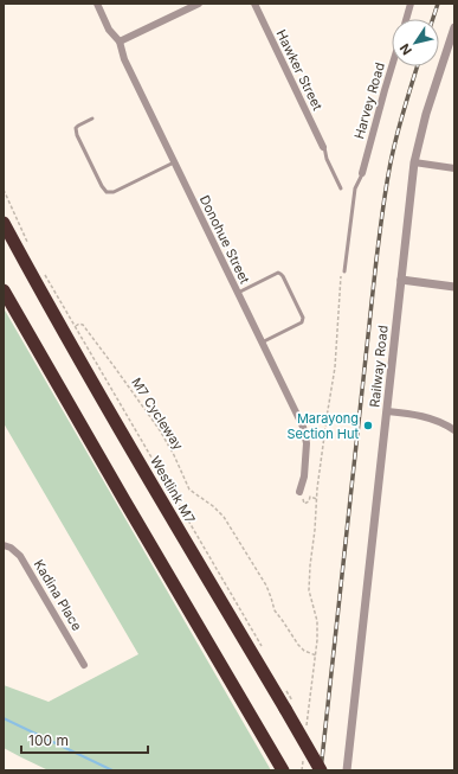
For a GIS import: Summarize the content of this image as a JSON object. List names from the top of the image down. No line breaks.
{"streets":{"highway":["Westlink M7"],"street":["Hawker Street","Harvey Road","Donohue Street","Railway Road","Kadina Place"],"path":["M7 Cycleway"]},"places":["Marayong Section Hut"],"scale_bar":"100 m","north":"bottom left"}
